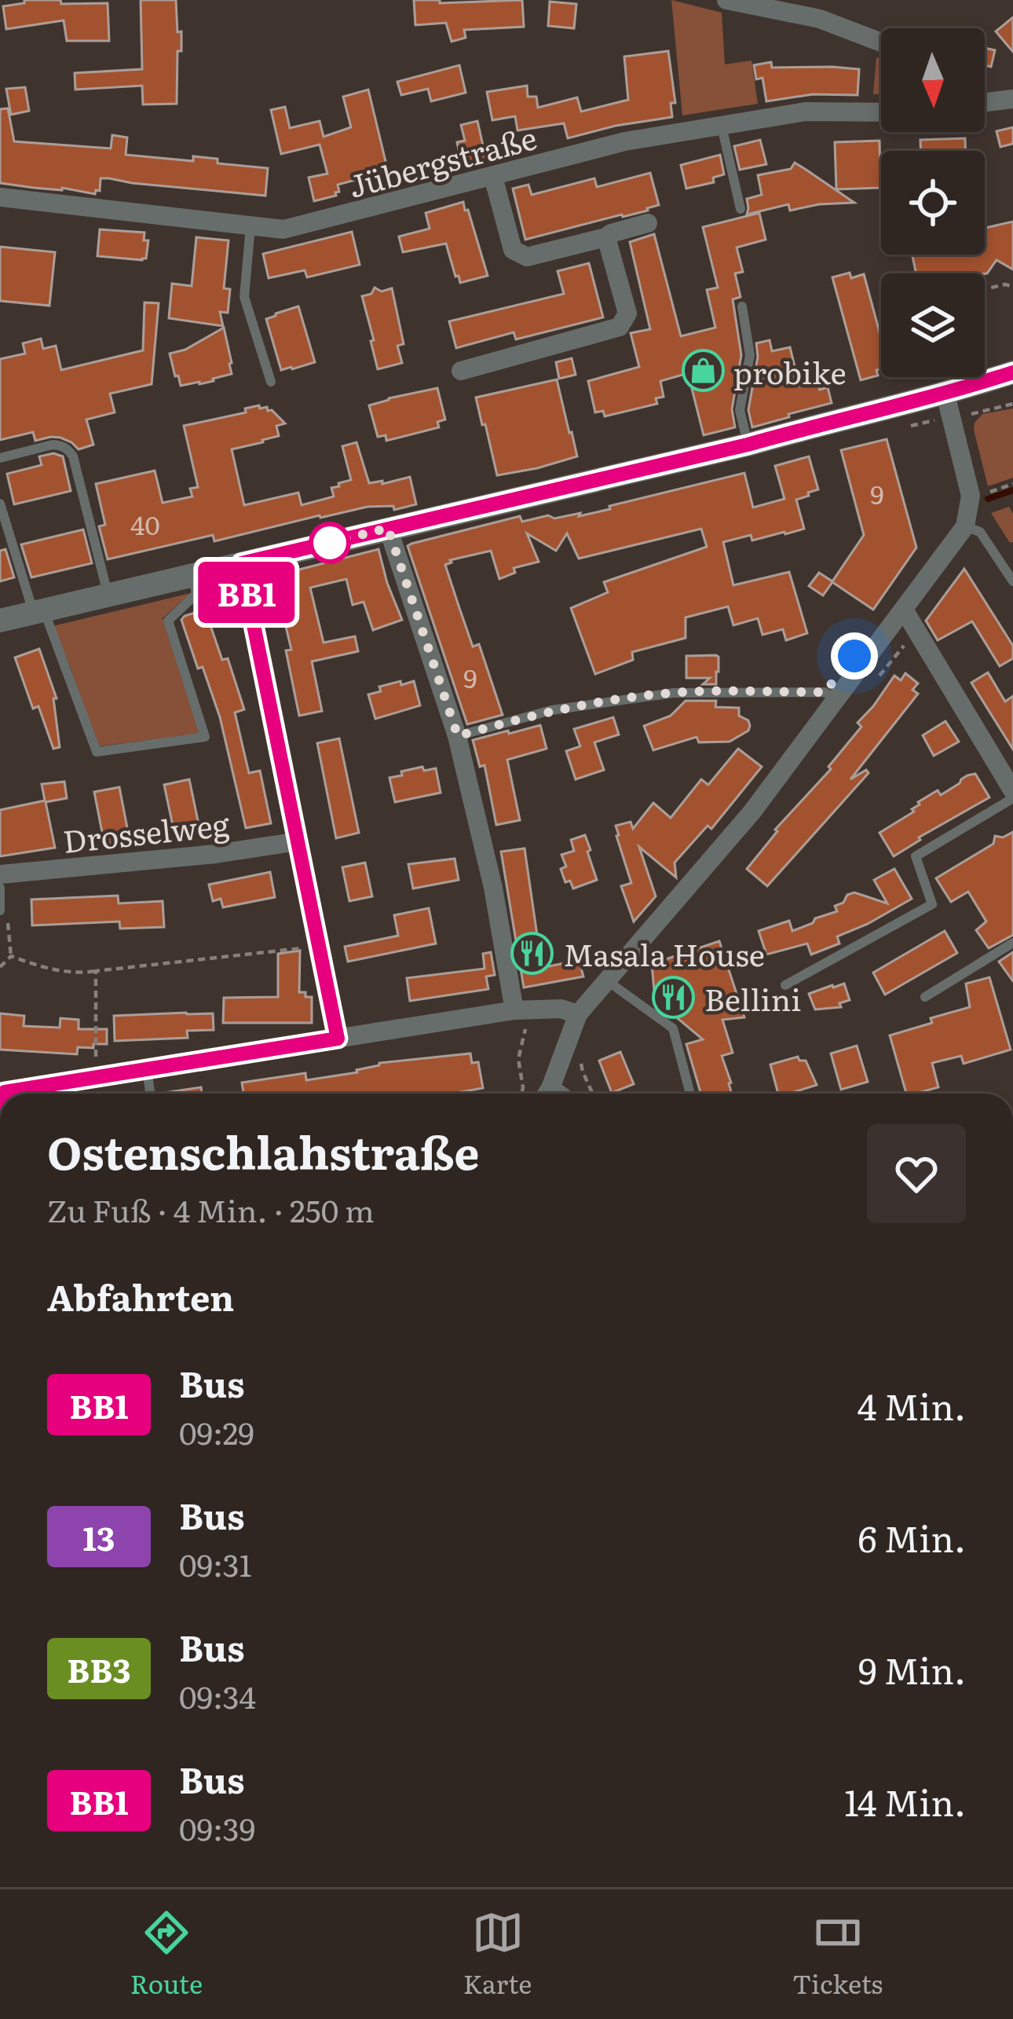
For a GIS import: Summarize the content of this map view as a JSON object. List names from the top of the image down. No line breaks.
{"streets":{"street":["Jübergstraße","Drosselweg"]},"places":{"shop":["probike"],"restaurant":["Masala House","Bellini"]},"lines":["bus line BB1"],"house_numbers":["9","40","9"],"north":"bottom","page":{"on_map":"BB1","heading":[["Ostenschlahstraße","Zu Fuß · 4 Min. · 250 m"],"Abfahrten"],"list":[{"mark":"BB1","name":"Bus","note":"09:29","value":"4 Min."},{"mark":"13","name":"Bus","note":"09:31","value":"6 Min."},{"mark":"BB3","name":"Bus","note":"09:34","value":"9 Min."},{"mark":"BB1","name":"Bus","note":"09:39","value":"14 Min."}],"tabs":["Route","Karte","Tickets"]}}
